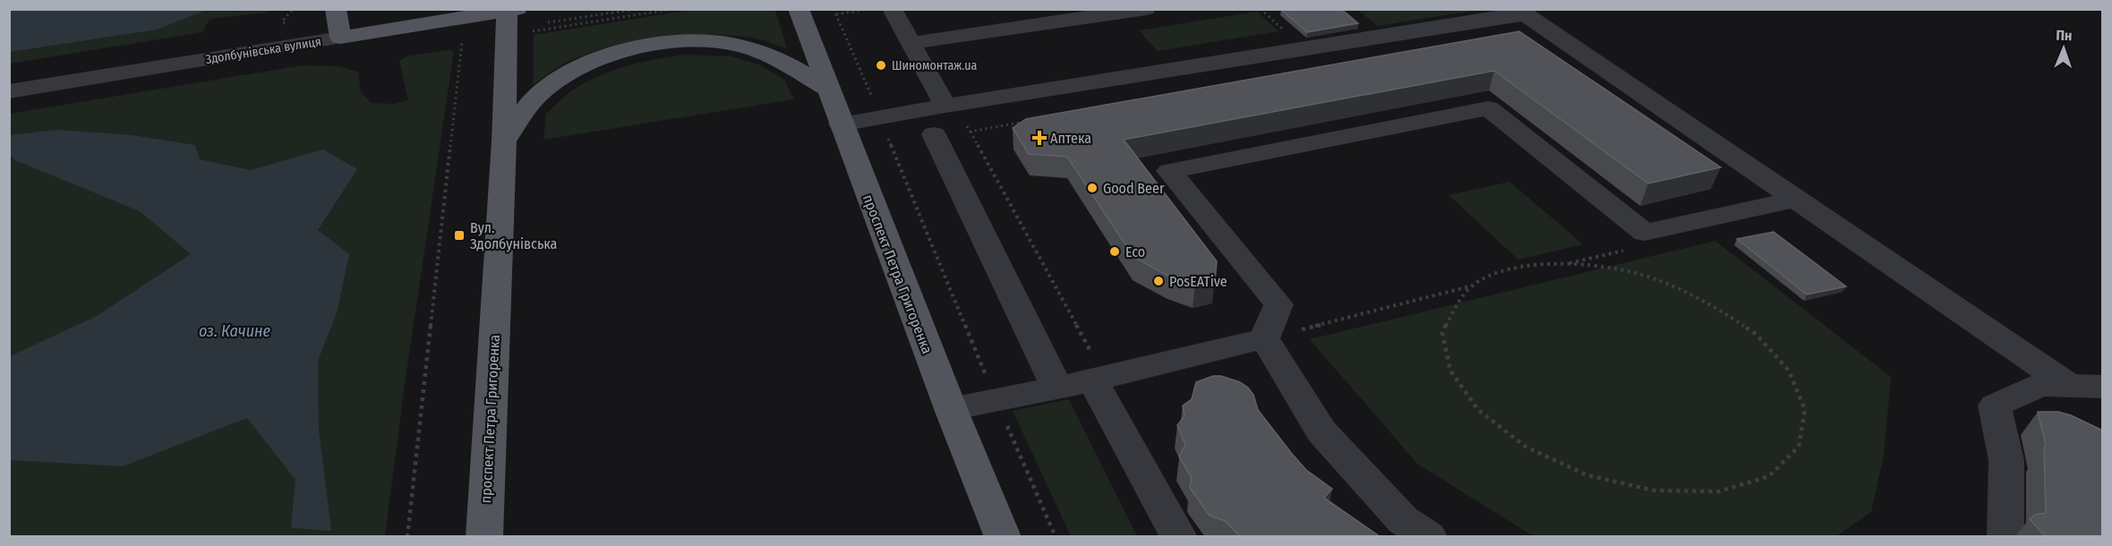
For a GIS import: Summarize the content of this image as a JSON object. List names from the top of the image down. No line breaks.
{"streets":{"main road":["Здолбунівська вулиця","проспект Петра Григоренка"]},"crossings":[["Здолбунівська вулиця","проспект Петра Григоренка"]],"water":["оз. Качине"],"places":{"other":["Шиномонтаж.ua","Good Beer","Eco","PosEATive"],"health":["Аптека"],"transit":["Вул. Здолбунівська"]},"north":"top"}
